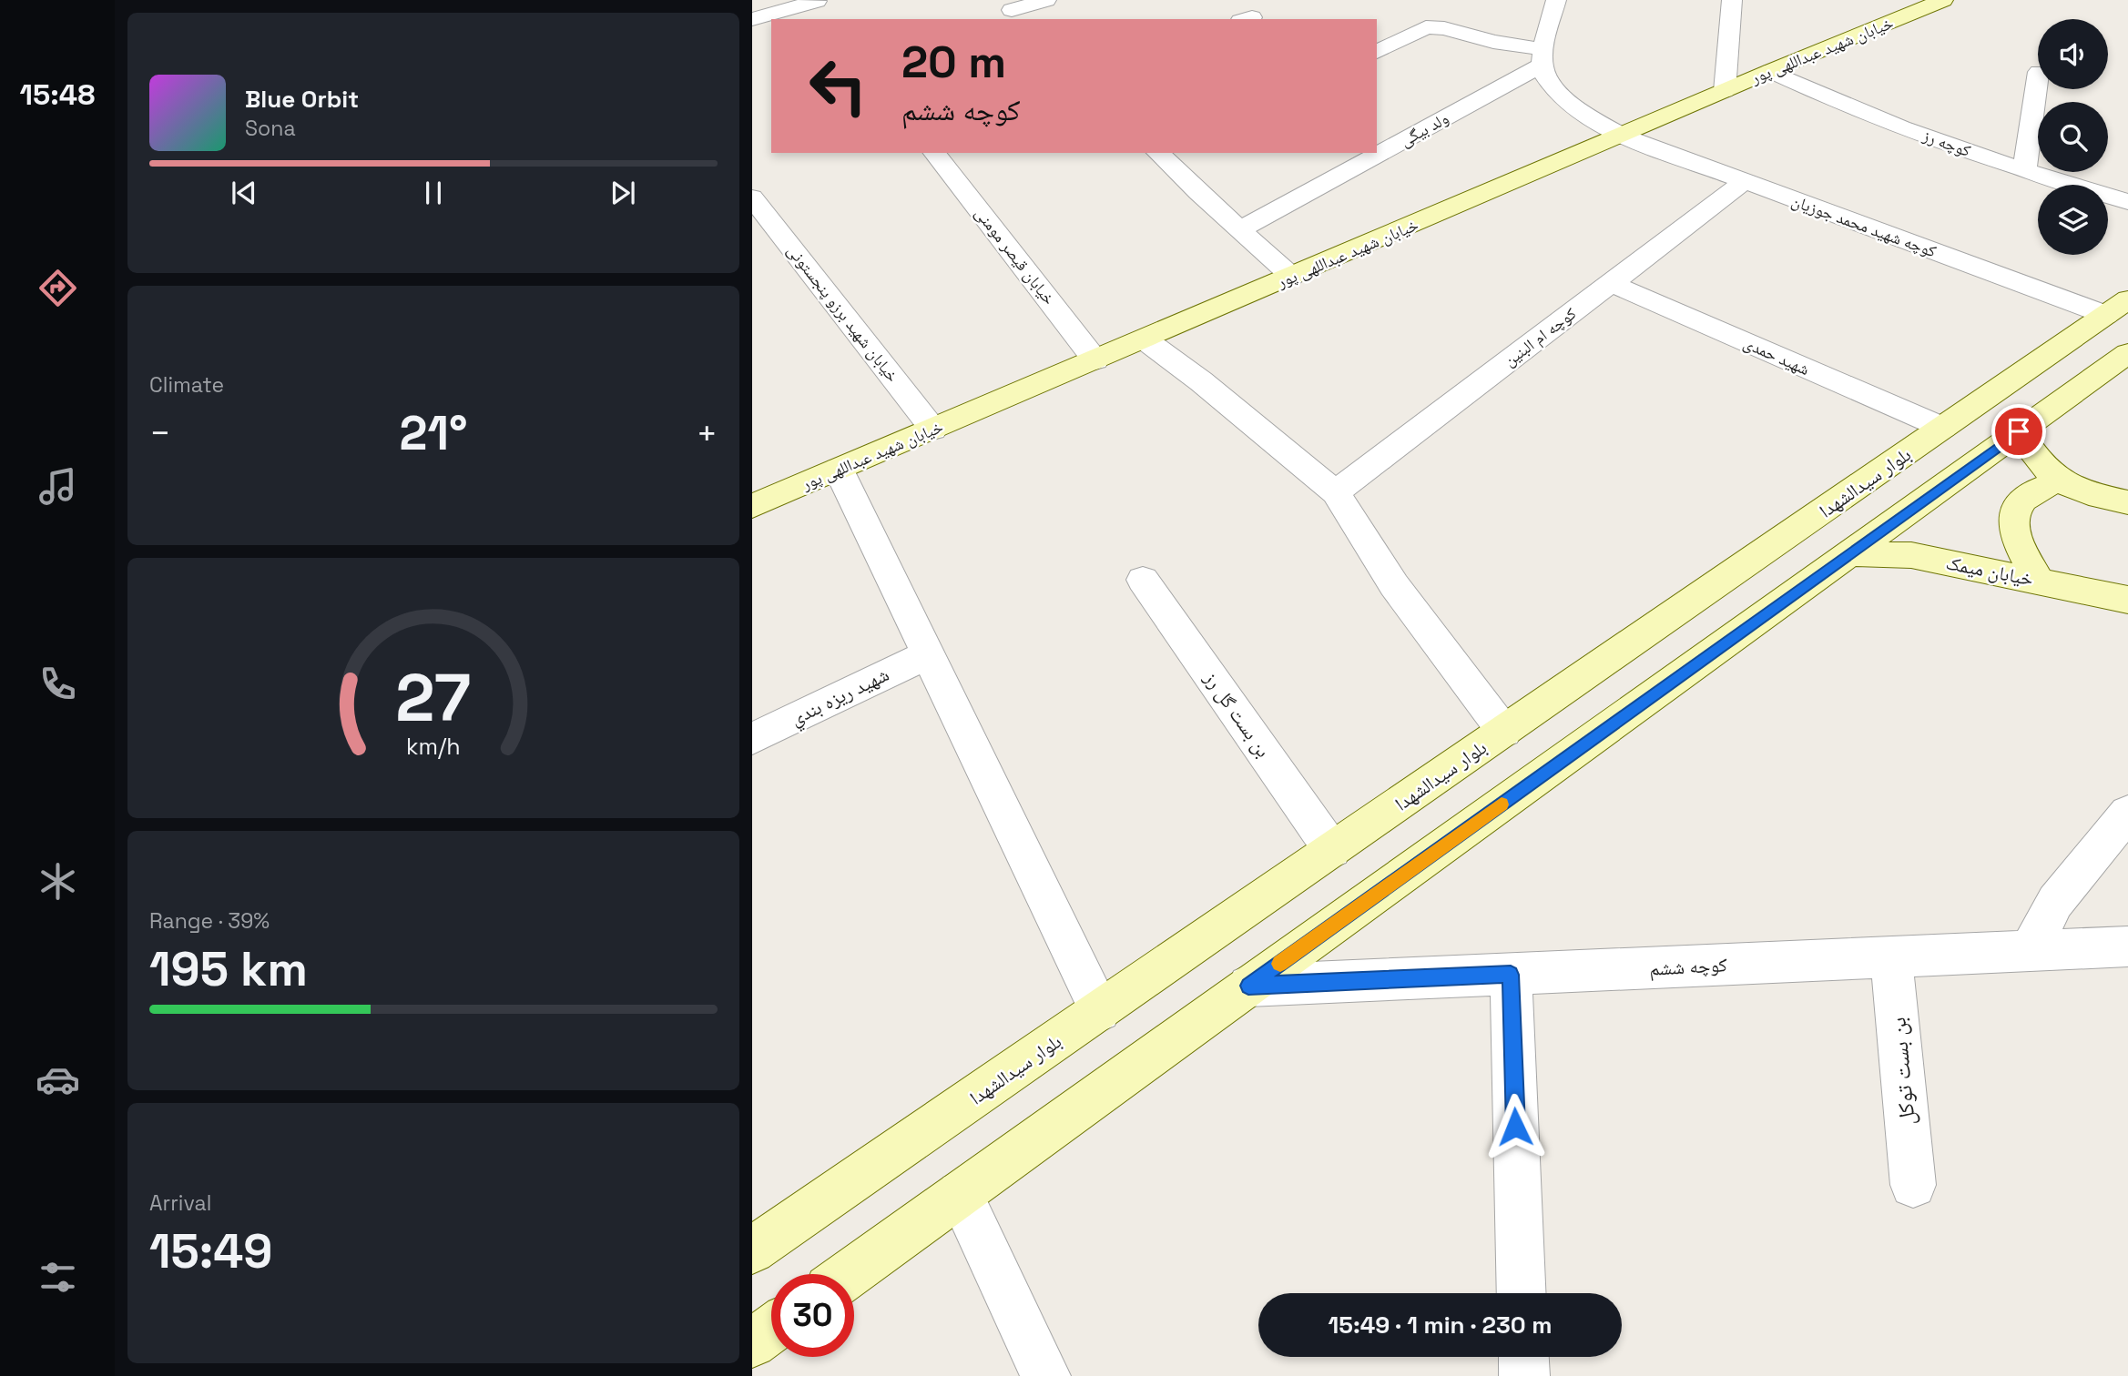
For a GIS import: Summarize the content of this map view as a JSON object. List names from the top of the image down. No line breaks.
{"streets":{"street":["خیابان شهید عبداللهی پور","ولد بیگی","کوچه رز","کوچه شهید محمد جوزیان","خیابان قیصر مومنی","خیابان شهید برزو پنجستونی","کوچه ام البنین","شهید حمدی","بلوار سیدالشهدا","خیابان میمک","شهيد ريزه بندي","بن بست گل رز","کوچه ششم","بن بست توکل"]},"crossings":[["خیابان شهید عبداللهی پور","کوچه رز"],["خیابان شهید عبداللهی پور","کوچه شهید محمد جوزیان"],["خیابان شهید عبداللهی پور","خیابان قیصر مومنی"],["خیابان شهید عبداللهی پور","خیابان شهید برزو پنجستونی"],["ولد بیگی","کوچه شهید محمد جوزیان"],["کوچه شهید محمد جوزیان","کوچه ام البنین"],["کوچه شهید محمد جوزیان","بلوار سیدالشهدا"],["کوچه ام البنین","شهید حمدی"],["شهید حمدی","بلوار سیدالشهدا"],["بلوار سیدالشهدا","بن بست گل رز"],["کوچه ششم","بن بست توکل"]],"page":{"tabs":"15:48","turn":["20 m","کوچه ششم"],"song":["Blue Orbit","Sona"],"tile":["Climate",["Range · 39%","195 km"],["Arrival","15:49"]],"heat":["−","21°","+"],"limit":"30","trip":"15:49 · 1 min · 230 m","gauge":["27","km/h"]}}
